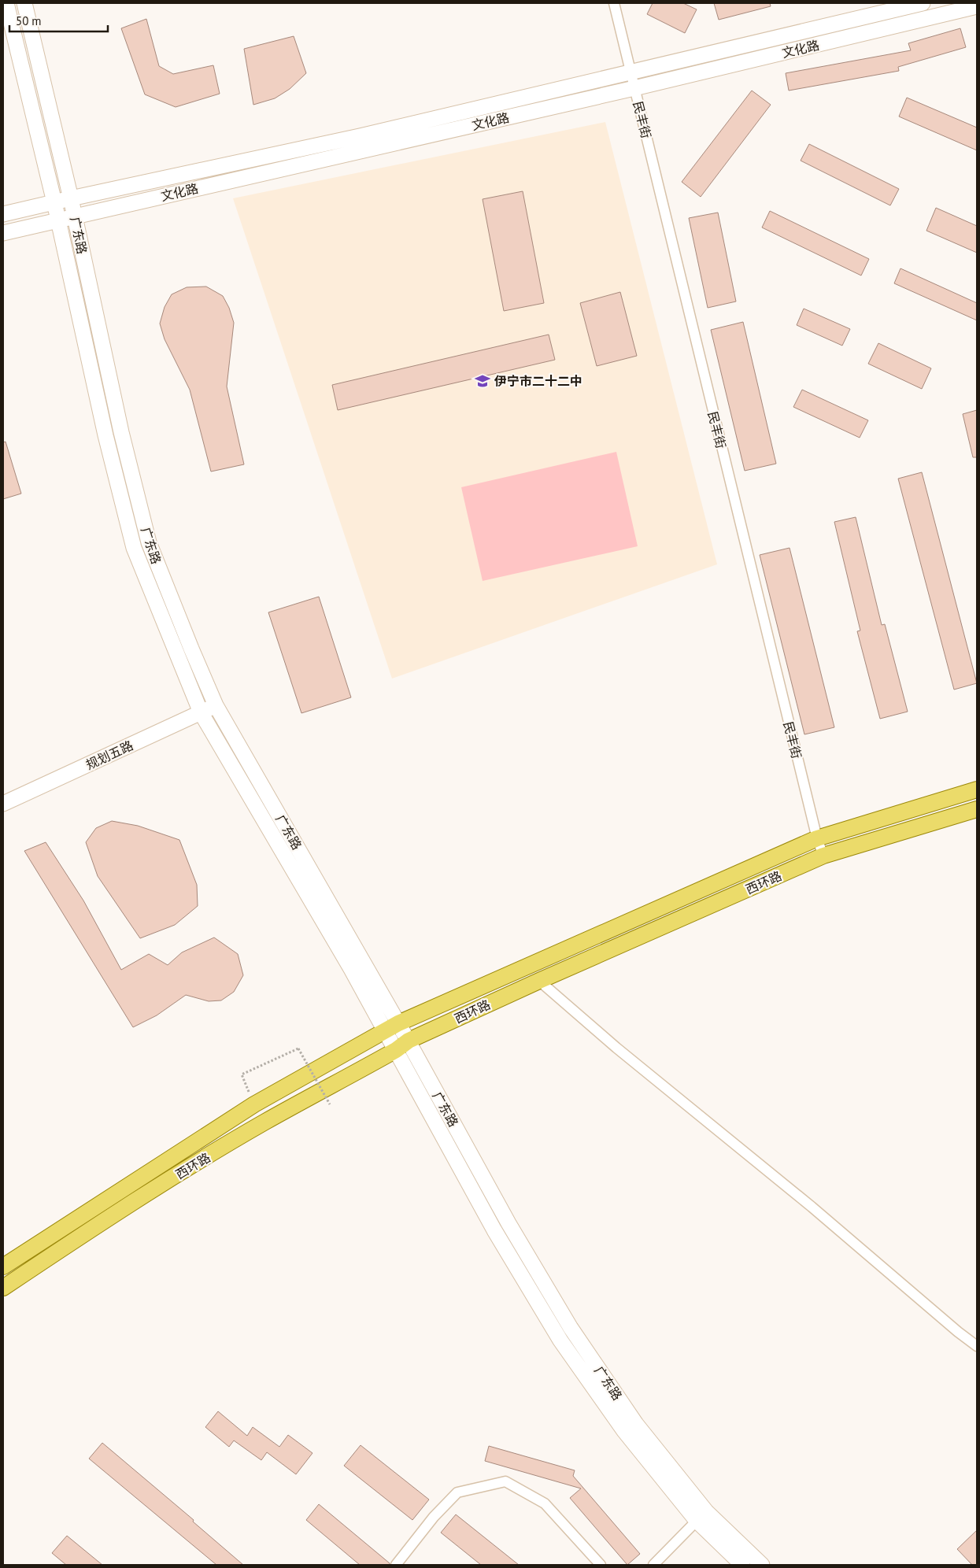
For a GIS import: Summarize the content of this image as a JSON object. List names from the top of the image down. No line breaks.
{"streets":{"main road":["西环路"],"street":["文化路","民丰街","广东路","规划五路"]},"crossings":[["文化路","民丰街"],["文化路","广东路"],["民丰街","西环路"],["广东路","规划五路"],["广东路","西环路"]],"places":{"school or university":["伊宁市二十二中"]},"scale_bar":"50 m"}
